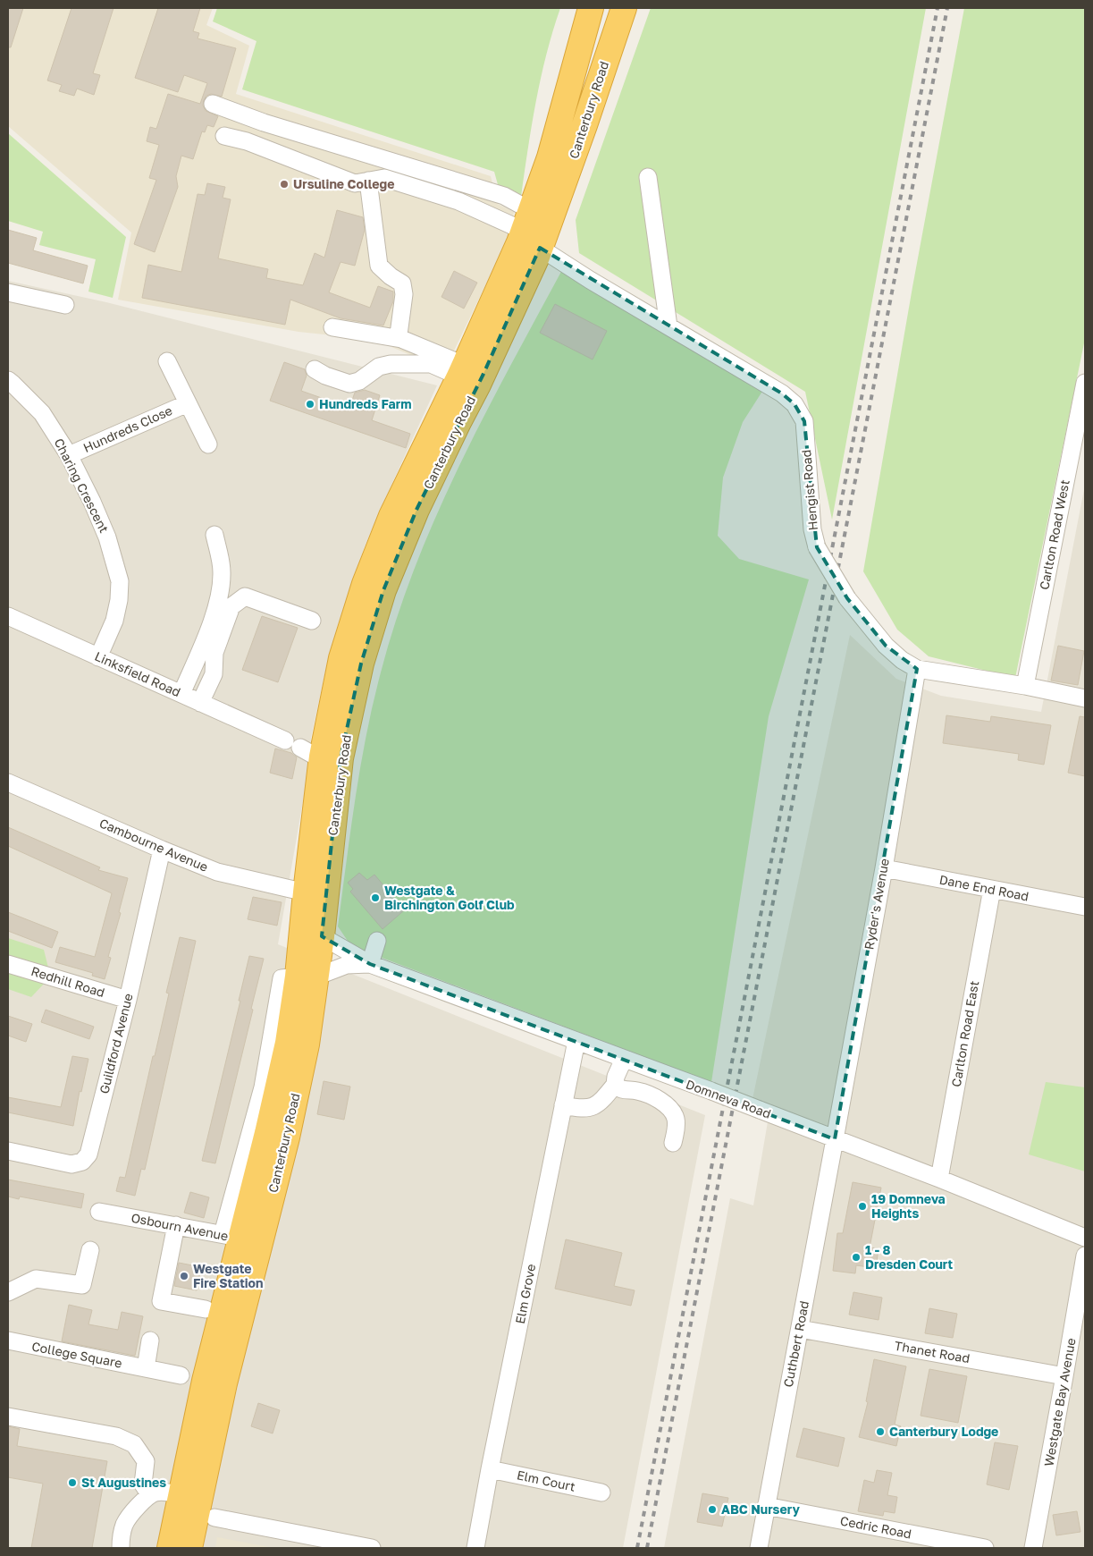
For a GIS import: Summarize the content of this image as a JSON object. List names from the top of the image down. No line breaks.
{"streets":{"highway":["Canterbury Road"],"street":["Hundreds Close","Charing Crescent","Hengist Road","Carlton Road West","Linksfield Road","Cambourne Avenue","Dane End Road","Ryder's Avenue","Redhill Road","Carlton Road East","Guildford Avenue","Domneva Road","Osbourn Avenue","Elm Grove","Cuthbert Road","Thanet Road","College Square","Westgate Bay Avenue","Elm Court","Cedric Road"]},"crossings":[["Canterbury Road","Hengist Road"],["Canterbury Road","Linksfield Road"],["Canterbury Road","Cambourne Avenue"],["Canterbury Road","Domneva Road"],["Canterbury Road","Osbourn Avenue"],["Hundreds Close","Charing Crescent"],["Charing Crescent","Linksfield Road"],["Hengist Road","Carlton Road West"],["Hengist Road","Ryder's Avenue"],["Cambourne Avenue","Guildford Avenue"],["Dane End Road","Ryder's Avenue"],["Dane End Road","Carlton Road East"],["Ryder's Avenue","Domneva Road"],["Ryder's Avenue","Cuthbert Road"],["Redhill Road","Guildford Avenue"],["Carlton Road East","Domneva Road"],["Domneva Road","Elm Grove"],["Domneva Road","Cuthbert Road"],["Elm Grove","Elm Court"],["Cuthbert Road","Thanet Road"],["Cuthbert Road","Cedric Road"],["Thanet Road","Westgate Bay Avenue"]],"places":["Ursuline College","Hundreds Farm","Westgate & Birchington Golf Club","19 Domneva Heights","1 - 8 Dresden Court","Westgate Fire Station","Canterbury Lodge","St Augustines","ABC Nursery"]}
